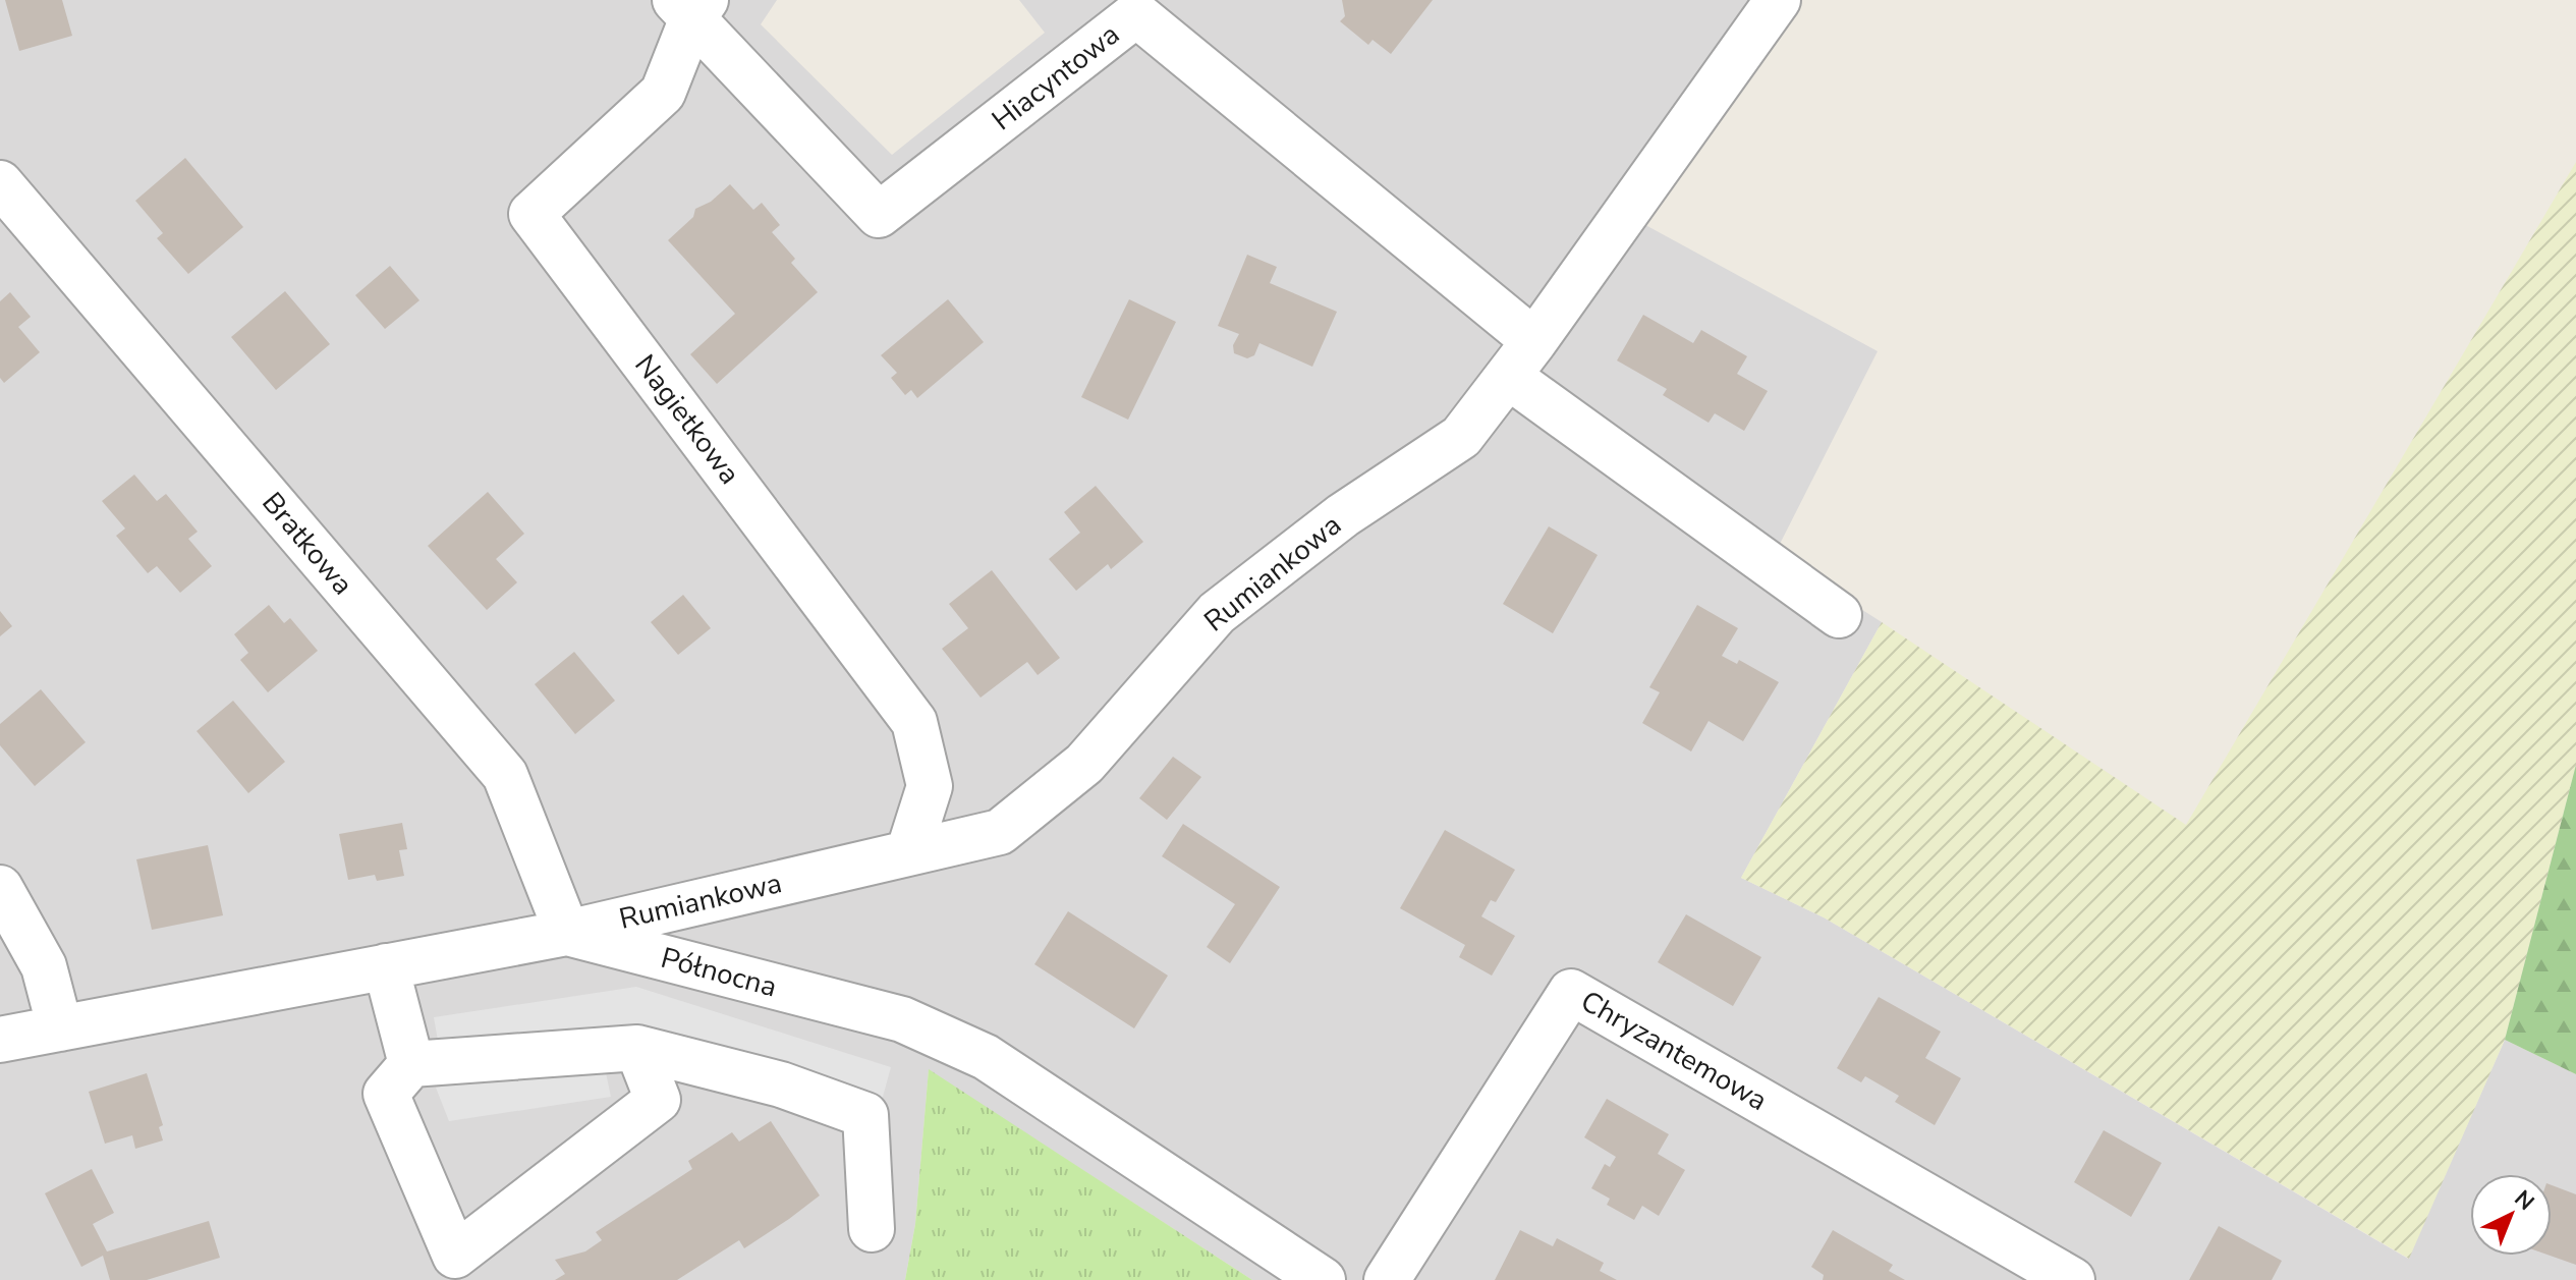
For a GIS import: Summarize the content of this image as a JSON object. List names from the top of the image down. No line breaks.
{"streets":{"street":["Hiacyntowa","Nagietkowa","Bratkowa","Rumiankowa","Północna","Chryzantemowa"]},"crossings":[["Hiacyntowa","Nagietkowa"],["Hiacyntowa","Rumiankowa"],["Nagietkowa","Rumiankowa"],["Bratkowa","Rumiankowa"],["Bratkowa","Północna"],["Rumiankowa","Północna"]],"north":"top right"}
